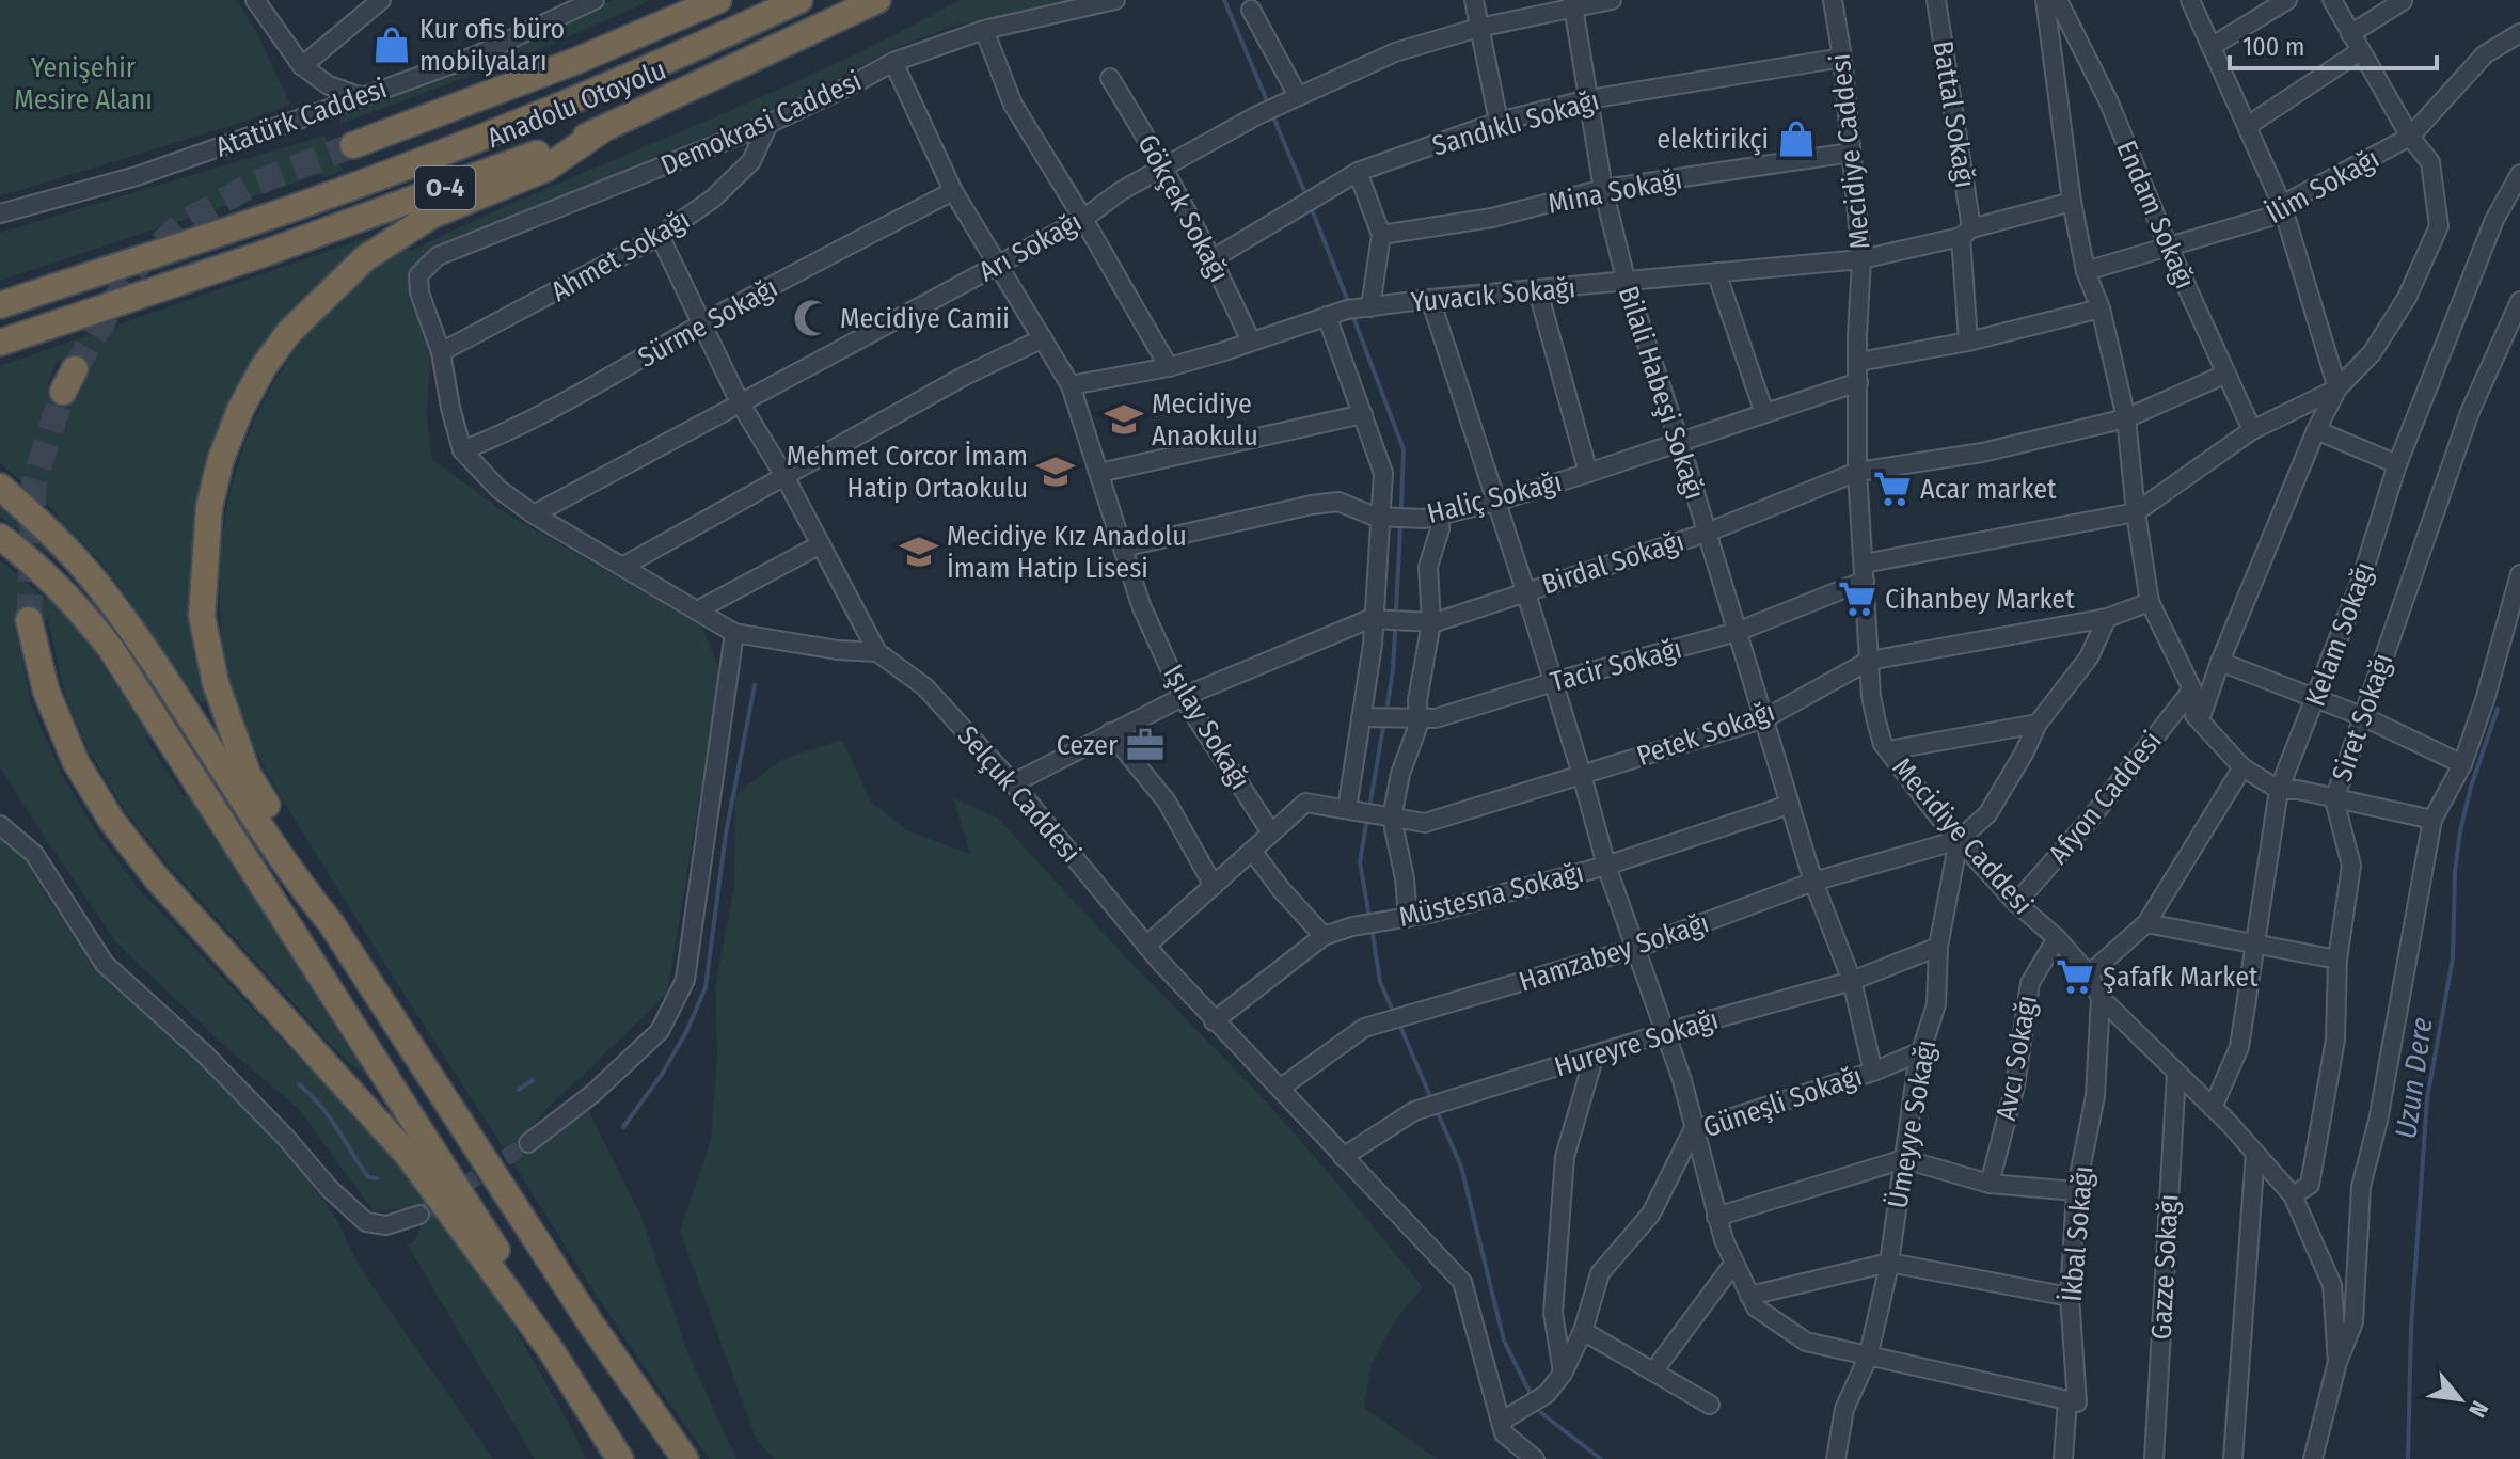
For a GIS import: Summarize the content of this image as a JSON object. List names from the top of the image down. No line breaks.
{"streets":{"highway":["Anadolu Otoyolu","O-4"],"street":["Battal Sokağı","Atatürk Caddesi","Demokrasi Caddesi","Sandıklı Sokağı","Mecidiye Caddesi","İlim Sokağı","Mina Sokağı","Gökçek Sokağı","Endam Sokağı","Arı Sokağı","Ahmet Sokağı","Yuvacık Sokağı","Sürme Sokağı","Bilali Habeşi Sokağı","Haliç Sokağı","Birdal Sokağı","Kelam Sokağı","Tacir Sokağı","Siret Sokağı","Işılay Sokağı","Petek Sokağı","Selçuk Caddesi","Afyon Caddesi","Müstesna Sokağı","Hamzabey Sokağı","Hureyre Sokağı","Avcı Sokağı","Güneşli Sokağı","Ümeyye Sokağı","İkbal Sokağı","Gazze Sokağı"]},"crossings":[["Battal Sokağı","Yuvacık Sokağı"],["Demokrasi Caddesi","Ahmet Sokağı"],["Demokrasi Caddesi","Işılay Sokağı"],["Sandıklı Sokağı","Mecidiye Caddesi"],["Sandıklı Sokağı","Gökçek Sokağı"],["Sandıklı Sokağı","Bilali Habeşi Sokağı"],["Mecidiye Caddesi","Mina Sokağı"],["Mecidiye Caddesi","Yuvacık Sokağı"],["Mecidiye Caddesi","Haliç Sokağı"],["Mecidiye Caddesi","Birdal Sokağı"],["Mecidiye Caddesi","Kelam Sokağı"],["Mecidiye Caddesi","Tacir Sokağı"],["Mecidiye Caddesi","Siret Sokağı"],["Mecidiye Caddesi","Petek Sokağı"],["Mecidiye Caddesi","Afyon Caddesi"],["Mecidiye Caddesi","Hamzabey Sokağı"],["Mecidiye Caddesi","Avcı Sokağı"],["Mecidiye Caddesi","Ümeyye Sokağı"],["Mecidiye Caddesi","İkbal Sokağı"],["Mecidiye Caddesi","Gazze Sokağı"],["İlim Sokağı","Endam Sokağı"],["Mina Sokağı","Bilali Habeşi Sokağı"],["Gökçek Sokağı","Arı Sokağı"],["Gökçek Sokağı","Yuvacık Sokağı"],["Endam Sokağı","Birdal Sokağı"],["Arı Sokağı","Bilali Habeşi Sokağı"],["Arı Sokağı","Işılay Sokağı"],["Yuvacık Sokağı","Bilali Habeşi Sokağı"],["Yuvacık Sokağı","Işılay Sokağı"],["Sürme Sokağı","Işılay Sokağı"],["Bilali Habeşi Sokağı","Haliç Sokağı"],["Bilali Habeşi Sokağı","Birdal Sokağı"],["Bilali Habeşi Sokağı","Tacir Sokağı"],["Bilali Habeşi Sokağı","Petek Sokağı"],["Bilali Habeşi Sokağı","Müstesna Sokağı"],["Bilali Habeşi Sokağı","Hamzabey Sokağı"],["Bilali Habeşi Sokağı","Hureyre Sokağı"],["Bilali Habeşi Sokağı","Güneşli Sokağı"],["Haliç Sokağı","Işılay Sokağı"],["Birdal Sokağı","Işılay Sokağı"],["Birdal Sokağı","Selçuk Caddesi"],["Işılay Sokağı","Petek Sokağı"],["Selçuk Caddesi","Müstesna Sokağı"],["Selçuk Caddesi","Hamzabey Sokağı"],["Selçuk Caddesi","Hureyre Sokağı"],["Selçuk Caddesi","Güneşli Sokağı"],["Hamzabey Sokağı","Ümeyye Sokağı"],["Hureyre Sokağı","Ümeyye Sokağı"],["Güneşli Sokağı","Ümeyye Sokağı"]],"water":["Uzun Dere"],"parks":["Yenişehir Mesire Alanı"],"places":{"shop":["Kur ofis büro mobilyaları","elektirikçi"],"mosque":["Mecidiye Camii"],"school or university":["Mecidiye Anaokulu","Mehmet Corcor İmam Hatip Ortaokulu","Mecidiye Kız Anadolu İmam Hatip Lisesi"],"supermarket":["Acar market","Cihanbey Market","Şafafk Market"],"office":["Cezer"]},"scale_bar":"100 m","north":"bottom right"}
